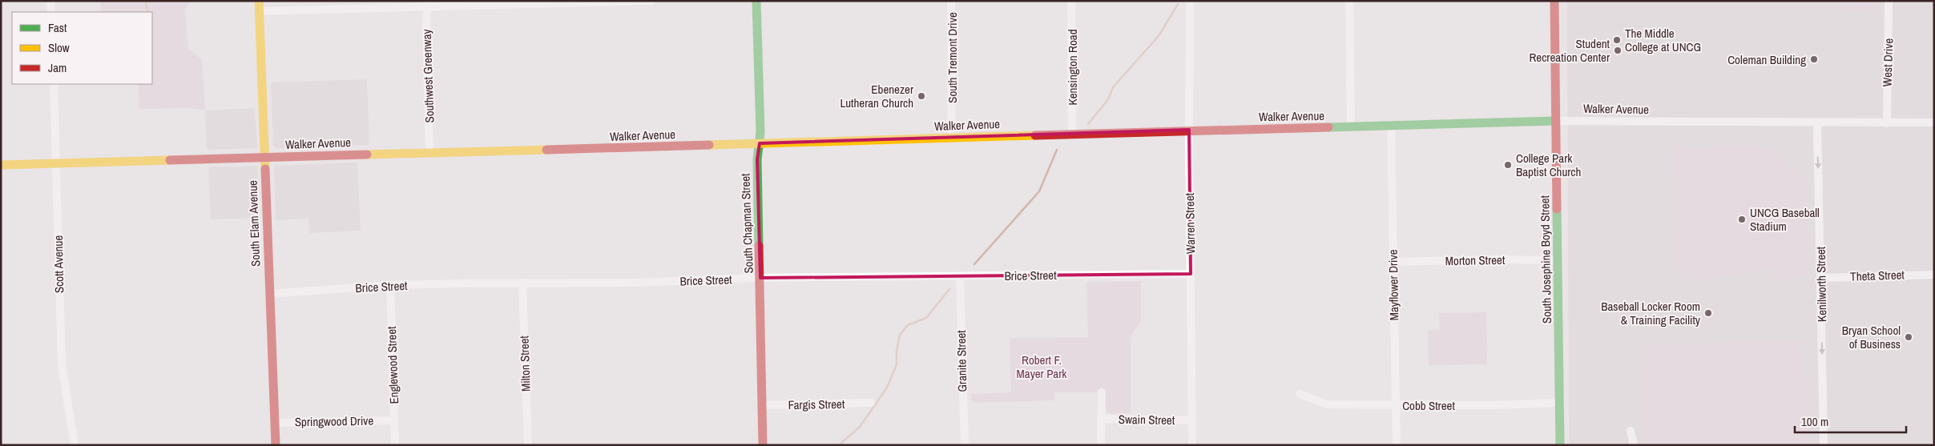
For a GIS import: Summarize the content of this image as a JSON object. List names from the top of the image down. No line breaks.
{"streets":{"street":["South Tremont Drive","West Drive","Kensington Road","Southwest Greenway","Walker Avenue","South Elam Avenue","South Chapman Street","Warren Street","South Josephine Boyd Street","Morton Street","Scott Avenue","Brice Street","Theta Street","Kenilworth Street","Mayflower Drive","Granite Street","Milton Street","Englewood Street","Fargis Street","Cobb Street","Swain Street","Springwood Drive"]},"crossings":[["South Tremont Drive","Walker Avenue"],["West Drive","Walker Avenue"],["Kensington Road","Walker Avenue"],["Southwest Greenway","Walker Avenue"],["Walker Avenue","South Elam Avenue"],["Walker Avenue","South Chapman Street"],["Walker Avenue","Warren Street"],["Walker Avenue","South Josephine Boyd Street"],["Walker Avenue","Scott Avenue"],["Walker Avenue","Kenilworth Street"],["Walker Avenue","Mayflower Drive"],["South Elam Avenue","Brice Street"],["South Elam Avenue","Springwood Drive"],["South Chapman Street","Brice Street"],["South Chapman Street","Fargis Street"],["Warren Street","Brice Street"],["Warren Street","Swain Street"],["South Josephine Boyd Street","Morton Street"],["South Josephine Boyd Street","Cobb Street"],["Morton Street","Mayflower Drive"],["Brice Street","Granite Street"],["Brice Street","Milton Street"],["Brice Street","Englewood Street"],["Theta Street","Kenilworth Street"],["Mayflower Drive","Cobb Street"],["Englewood Street","Springwood Drive"]],"one_way":["Kenilworth Street"],"parks":["Robert F. Mayer Park"],"places":["The Middle College at UNCG","Student Recreation Center","Coleman Building","Ebenezer Lutheran Church","College Park Baptist Church","UNCG Baseball Stadium","Baseball Locker Room & Training Facility","Bryan School of Business"],"legend":["Fast","Slow","Jam"],"scale_bar":"100 m"}
